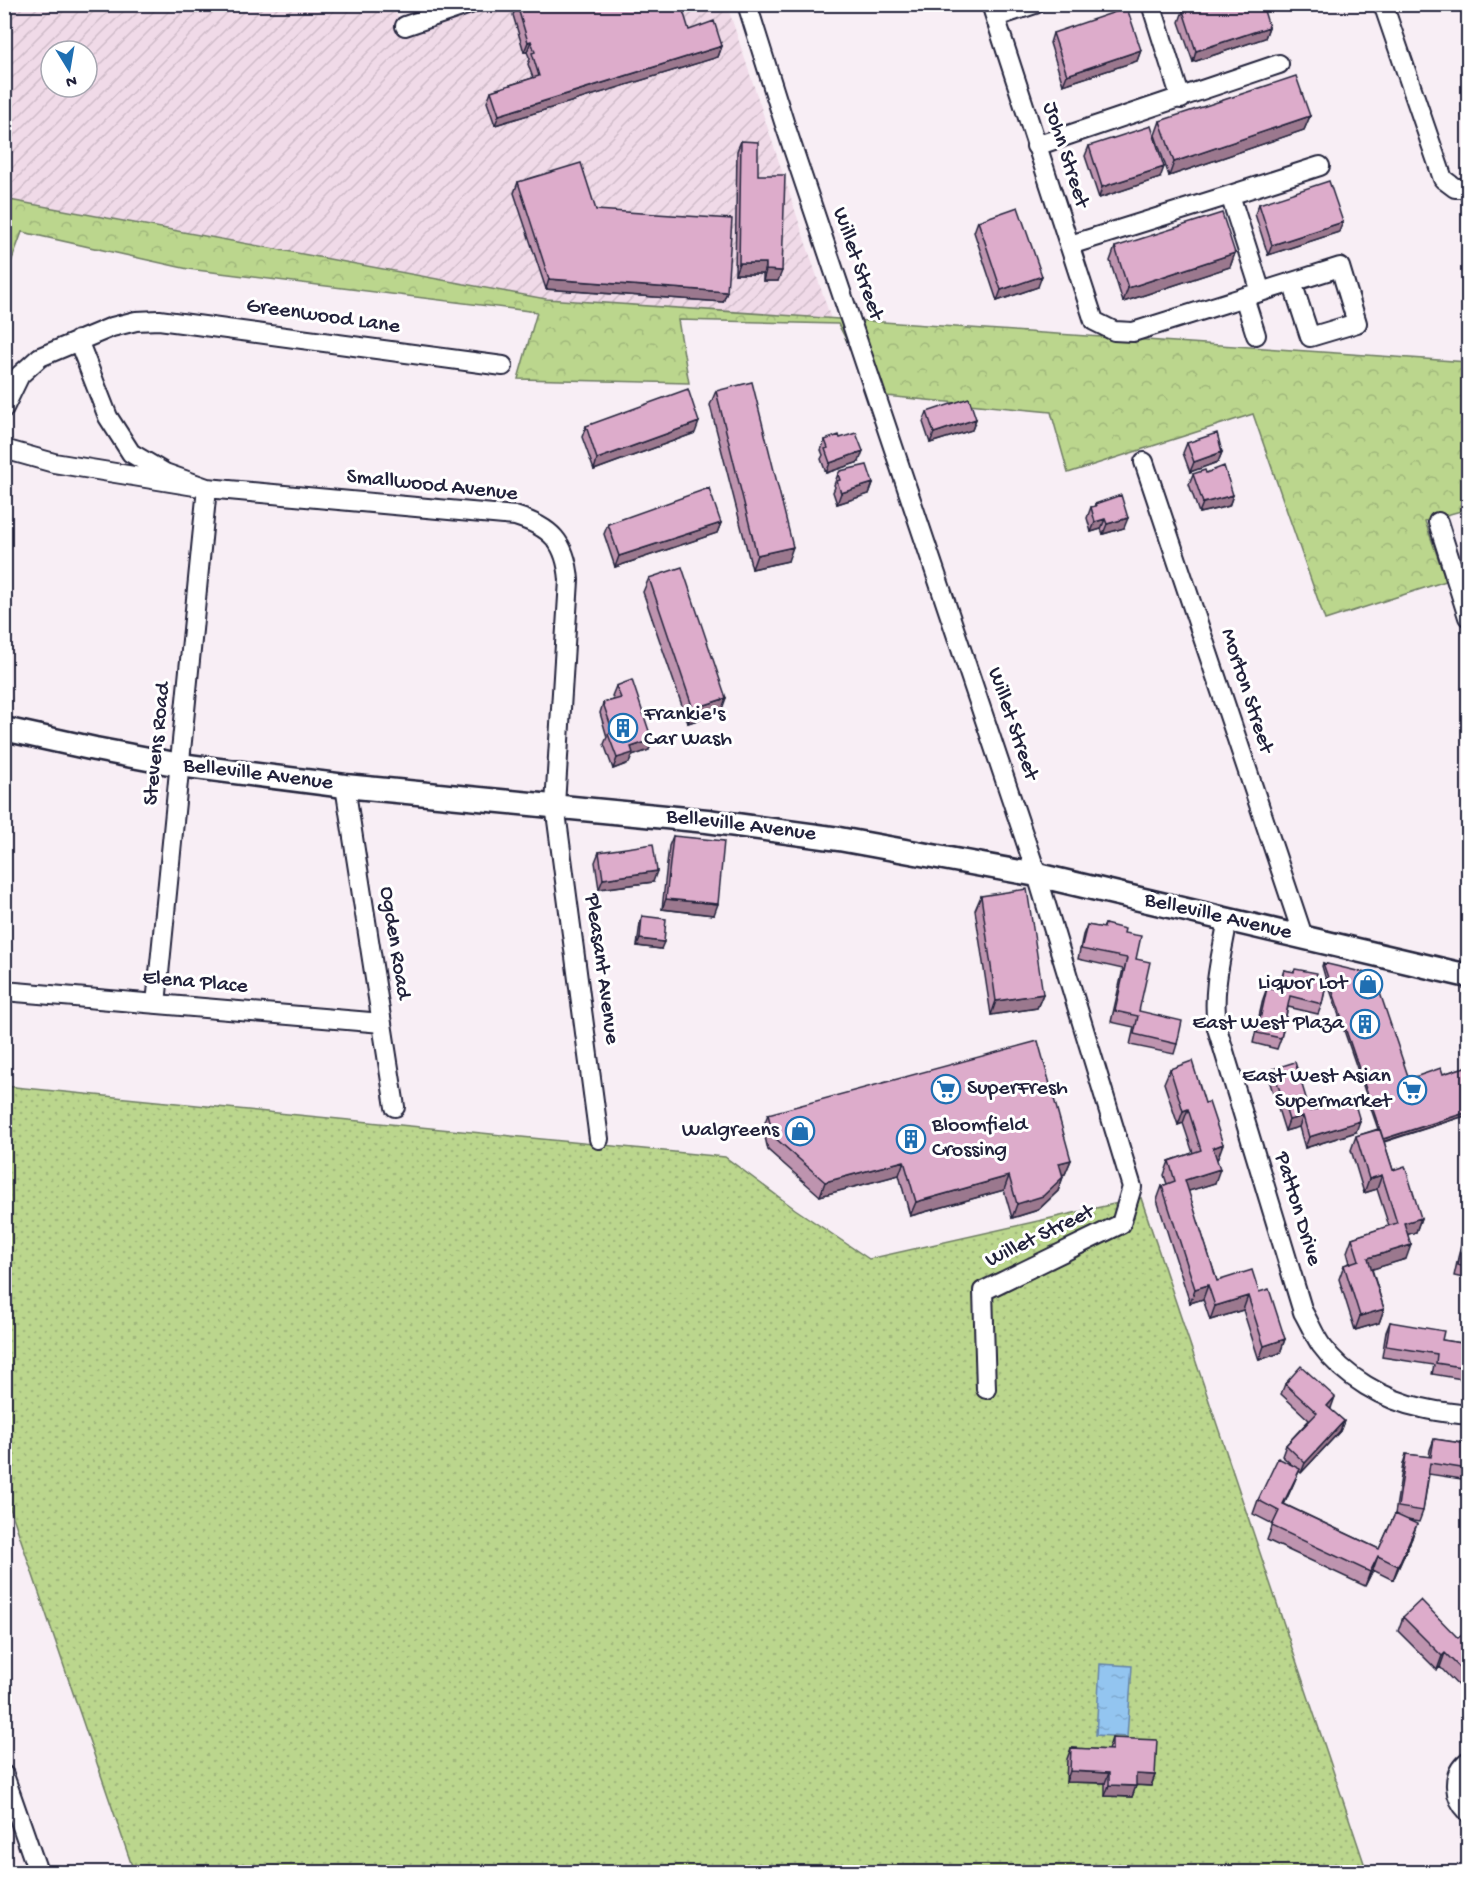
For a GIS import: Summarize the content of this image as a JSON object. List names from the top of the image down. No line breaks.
{"streets":{"main road":["Belleville Avenue"],"street":["John Street","Willet Street","Greenwood Lane","Smallwood Avenue","Morton Street","Stevens Road","Ogden Road","Pleasant Avenue","Elena Place","Patton Drive"]},"crossings":[["Willet Street","Belleville Avenue"],["Greenwood Lane","Smallwood Avenue"],["Smallwood Avenue","Stevens Road"],["Smallwood Avenue","Belleville Avenue"],["Smallwood Avenue","Pleasant Avenue"],["Morton Street","Belleville Avenue"],["Stevens Road","Belleville Avenue"],["Stevens Road","Elena Place"],["Belleville Avenue","Ogden Road"],["Belleville Avenue","Pleasant Avenue"],["Belleville Avenue","Patton Drive"],["Ogden Road","Elena Place"]],"places":{"building":["Frankie's Car Wash","East West Plaza","Bloomfield Crossing"],"shop":["Liquor Lot","Walgreens"],"supermarket":["SuperFresh","East West Asian Supermarket"]},"north":"bottom"}
